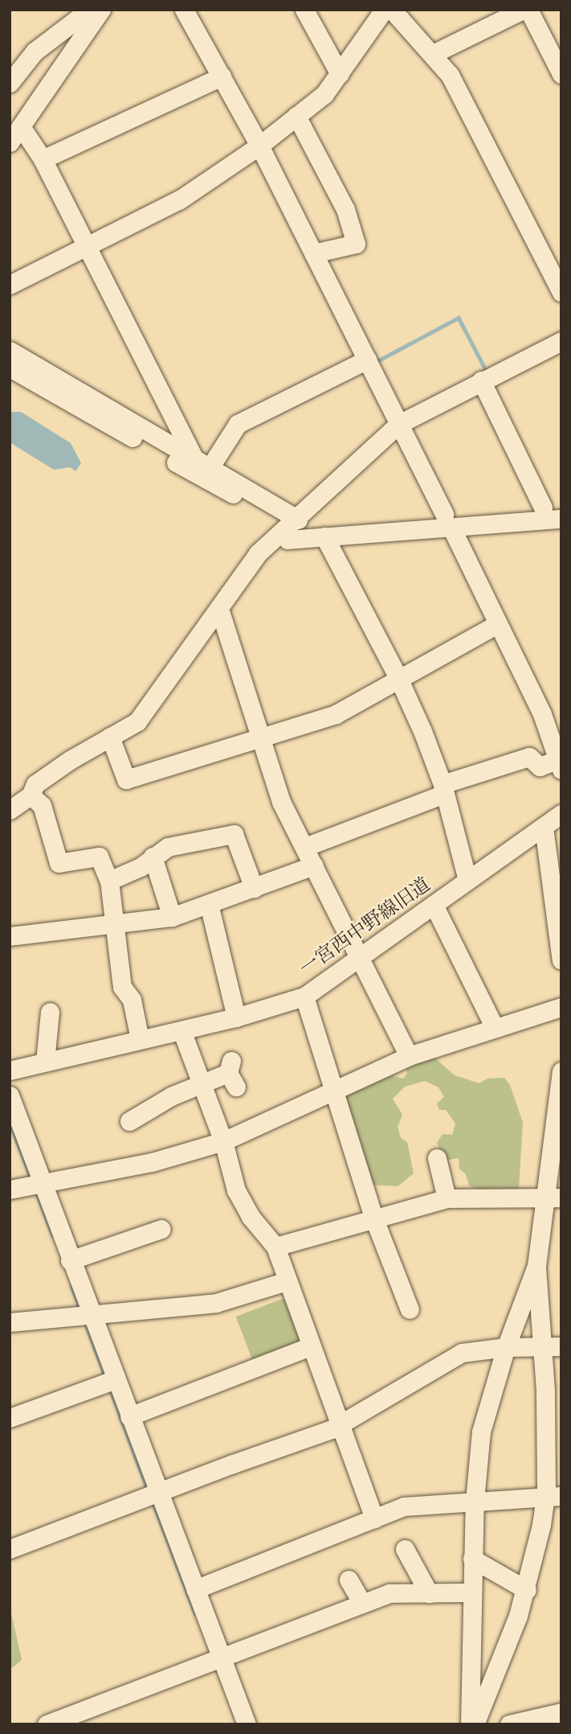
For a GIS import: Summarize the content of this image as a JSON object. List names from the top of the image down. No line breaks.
{"streets":{"street":["一宮西中野線旧道"]}}
